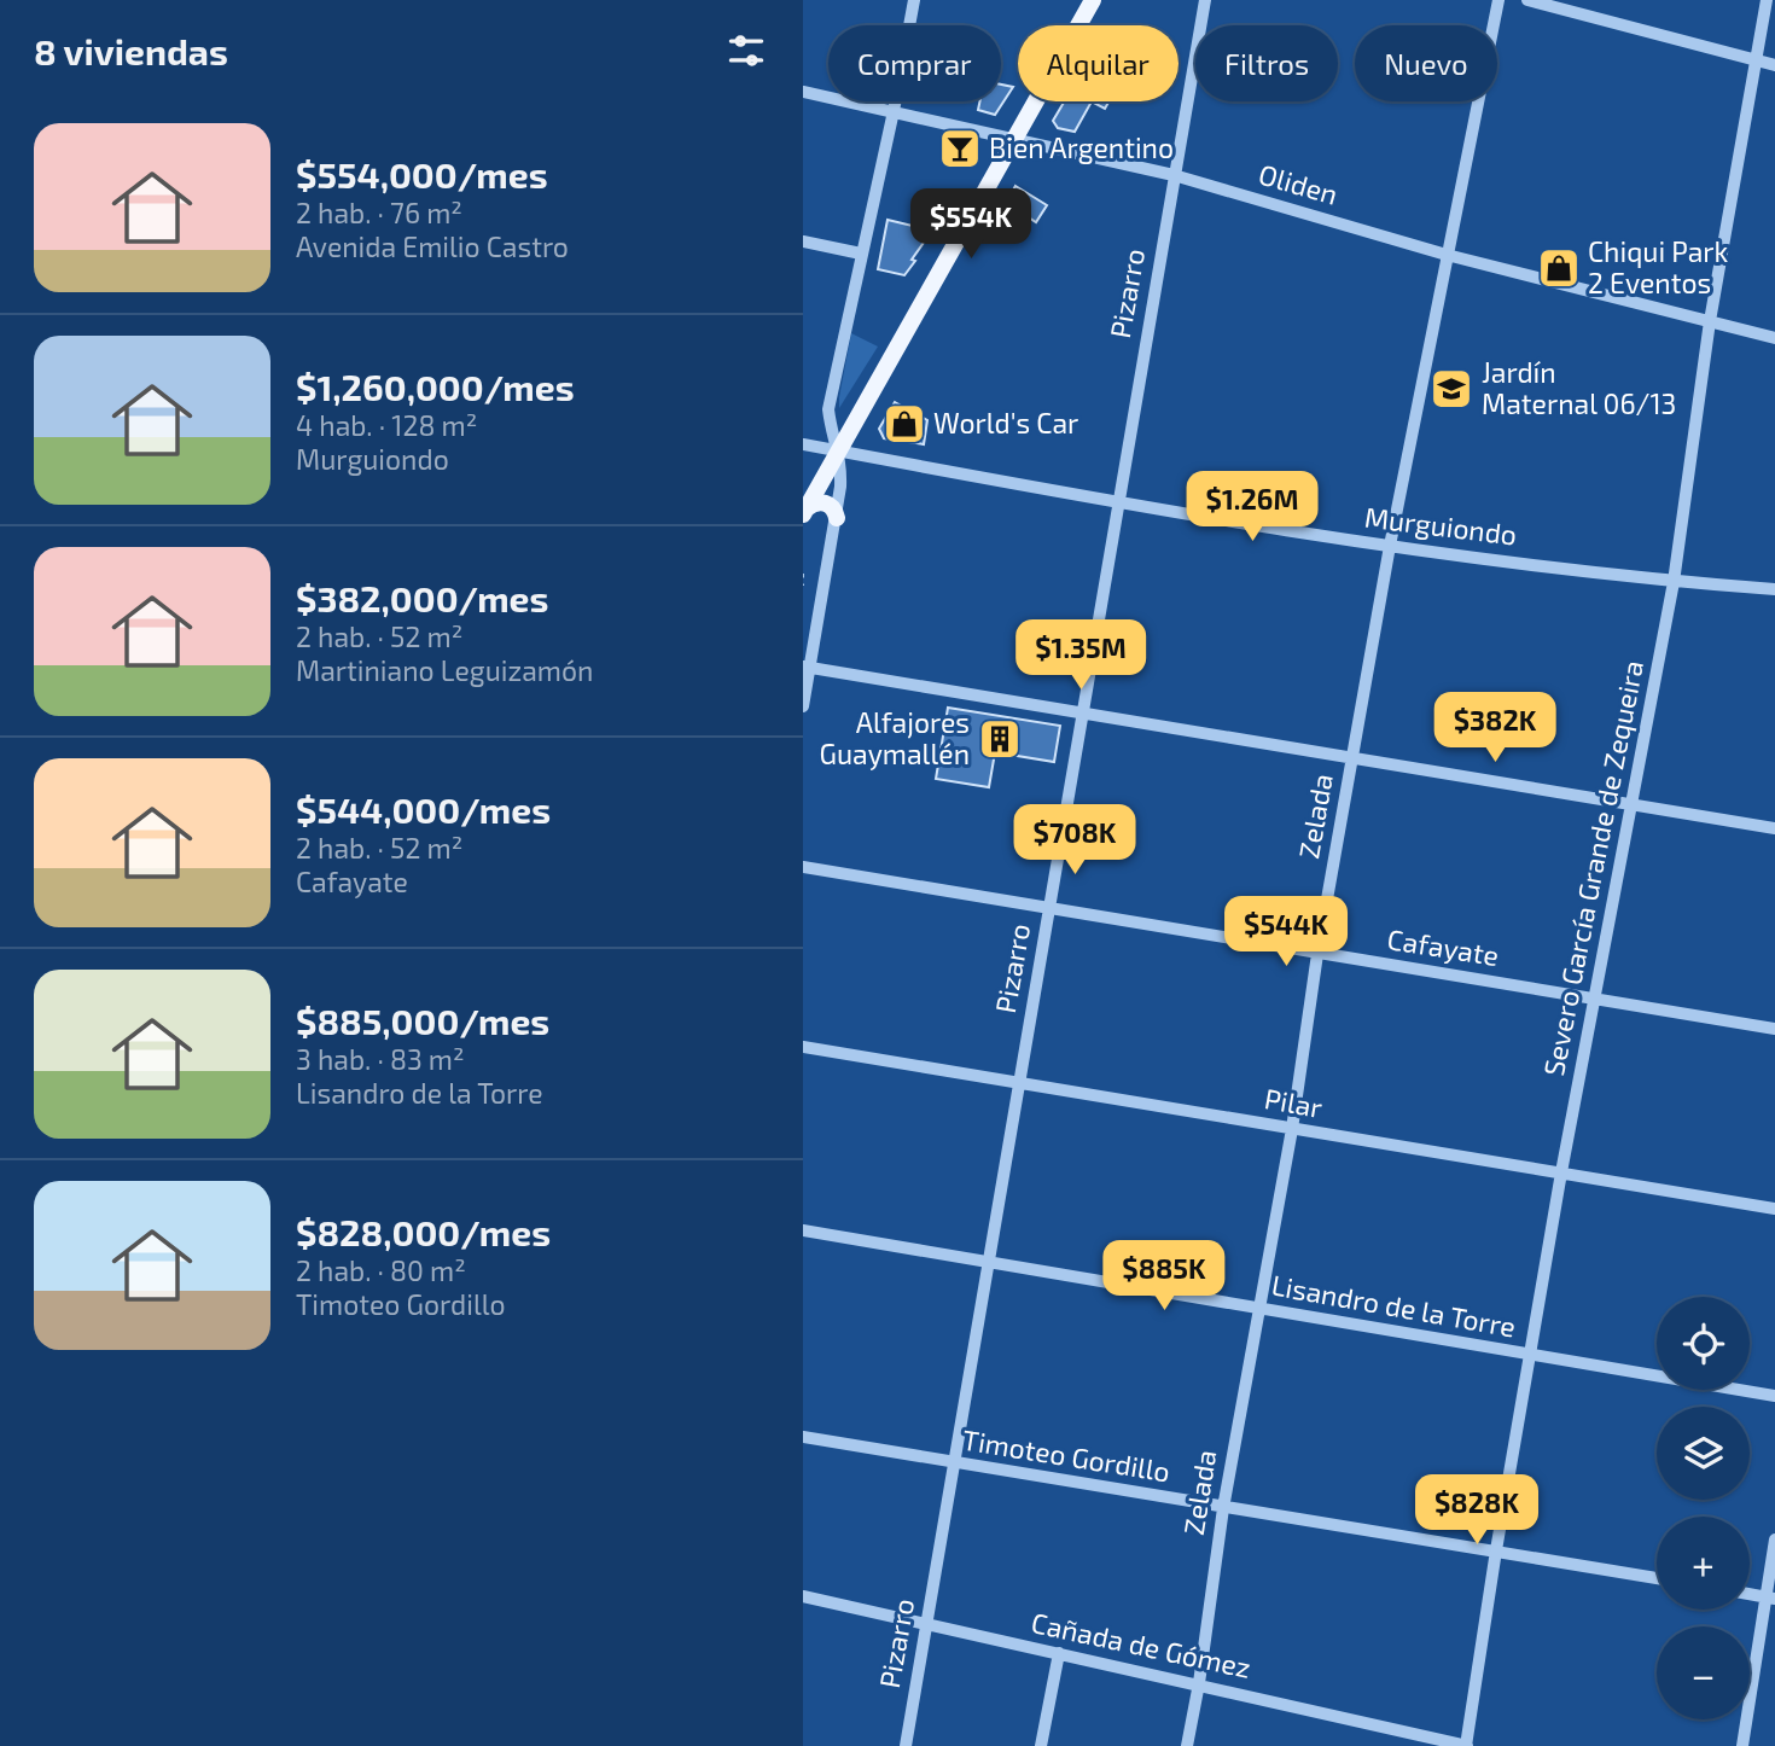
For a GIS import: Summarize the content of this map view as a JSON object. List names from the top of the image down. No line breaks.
{"streets":{"street":["Oliden","Pizarro","Murguiondo","Zelada","Severo García Grande de Zequeira","Cafayate","Pilar","Lisandro de la Torre","Timoteo Gordillo","Cañada de Gómez"]},"crossings":[["Oliden","Pizarro"],["Oliden","Zelada"],["Oliden","Severo García Grande de Zequeira"],["Pizarro","Murguiondo"],["Pizarro","Cafayate"],["Pizarro","Pilar"],["Pizarro","Lisandro de la Torre"],["Pizarro","Timoteo Gordillo"],["Pizarro","Cañada de Gómez"],["Murguiondo","Zelada"],["Murguiondo","Severo García Grande de Zequeira"],["Zelada","Cafayate"],["Zelada","Pilar"],["Zelada","Lisandro de la Torre"],["Zelada","Timoteo Gordillo"],["Zelada","Cañada de Gómez"],["Severo García Grande de Zequeira","Cafayate"],["Severo García Grande de Zequeira","Pilar"],["Severo García Grande de Zequeira","Lisandro de la Torre"],["Severo García Grande de Zequeira","Timoteo Gordillo"],["Severo García Grande de Zequeira","Cañada de Gómez"]],"places":{"bar":["Bien Argentino"],"shop":["Chiqui Park 2 Eventos","World's Car"],"school or university":["Jardín Maternal 06/13"],"building":["Alfajores Guaymallén"]},"page":{"heading":"8 viviendas","chip":["Comprar","Alquilar","Filtros","Nuevo"],"list":[{"name":"$554,000/mes","note":"2 hab. · 76 m² · Avenida Emilio Castro"},{"name":"$1,260,000/mes","note":"4 hab. · 128 m² · Murguiondo"},{"name":"$382,000/mes","note":"2 hab. · 52 m² · Martiniano Leguizamón"},{"name":"$544,000/mes","note":"2 hab. · 52 m² · Cafayate"},{"name":"$885,000/mes","note":"3 hab. · 83 m² · Lisandro de la Torre"},{"name":"$828,000/mes","note":"2 hab. · 80 m² · Timoteo Gordillo"}],"price":["$554K","$1.26M","$1.35M","$382K","$708K","$544K","$885K","$828K"],"map_buttons":["+","−"]}}
